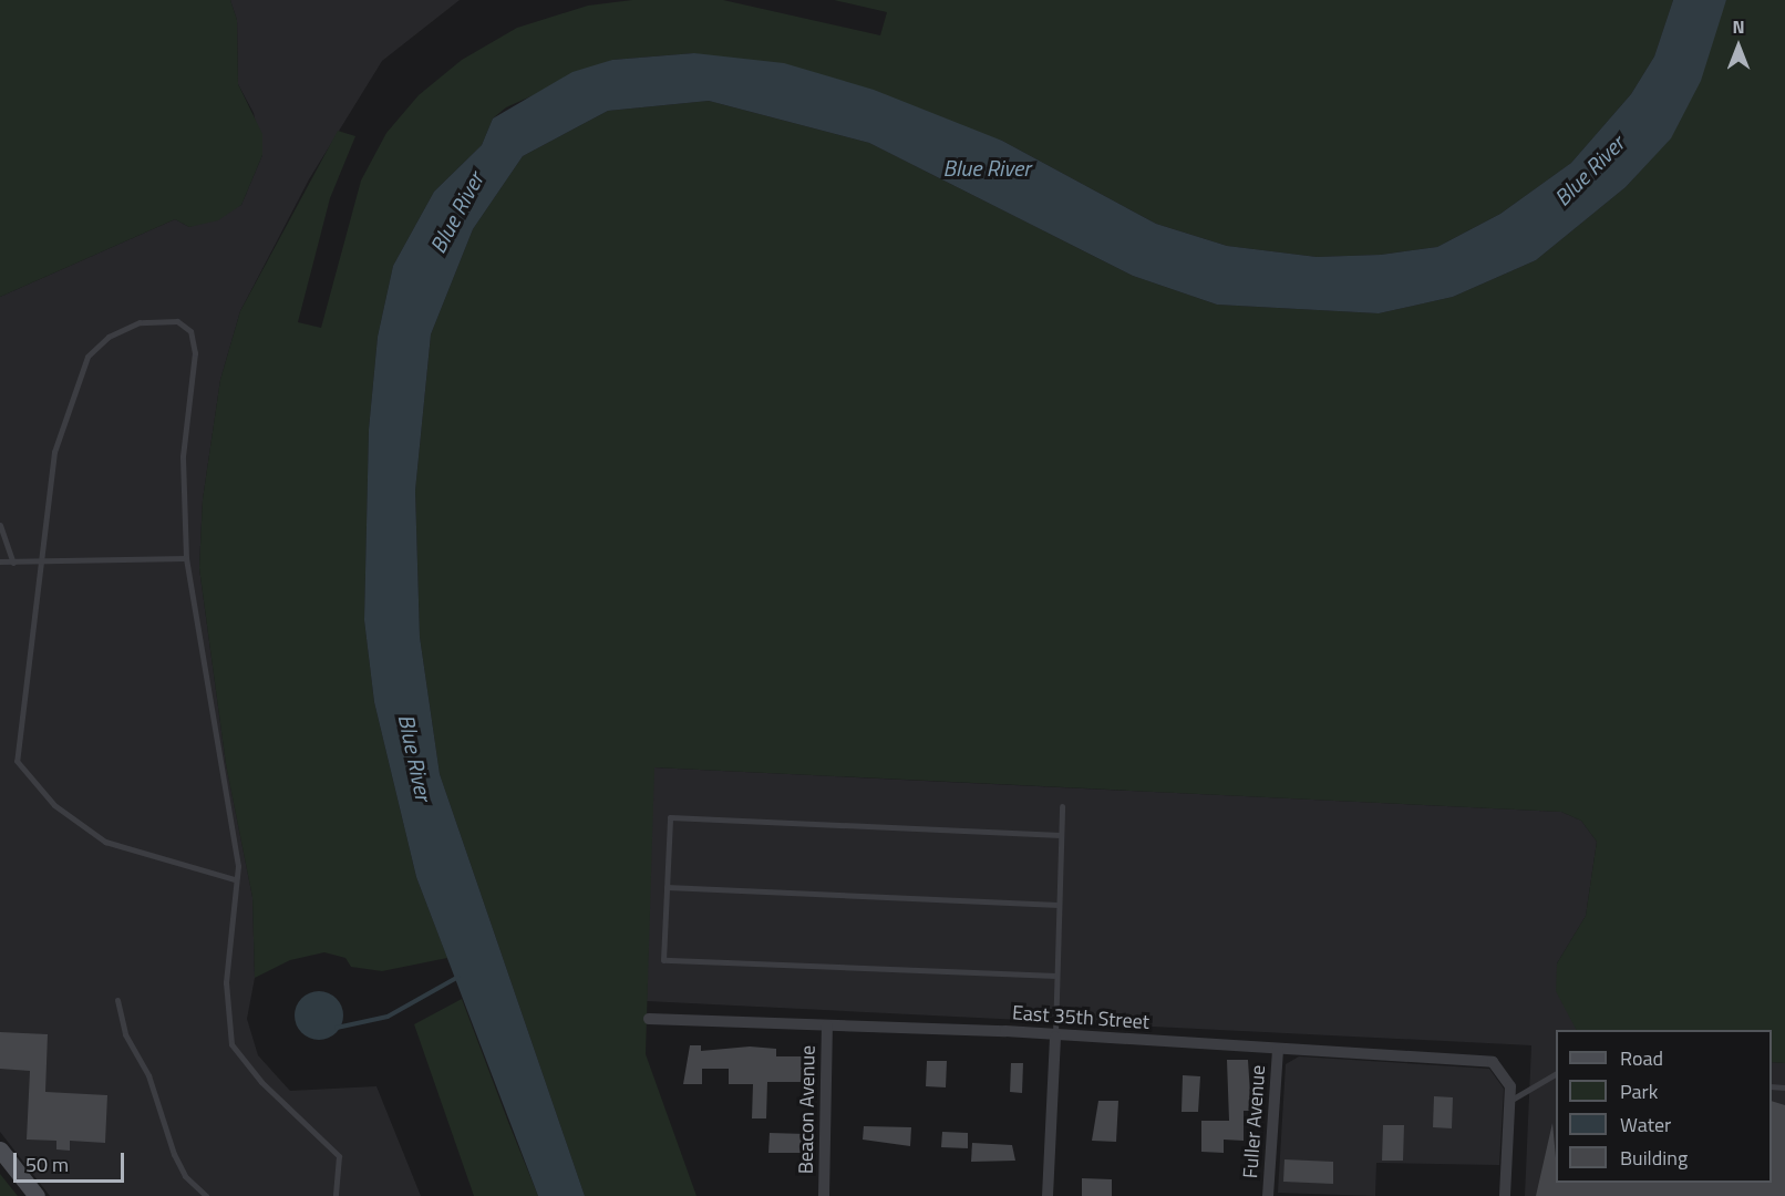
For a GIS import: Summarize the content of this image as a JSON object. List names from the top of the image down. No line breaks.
{"streets":{"street":["East 35th Street","Beacon Avenue","Fuller Avenue"]},"crossings":[["East 35th Street","Beacon Avenue"],["East 35th Street","Fuller Avenue"]],"water":["Blue River"],"legend":["Road","Park","Water","Building"],"scale_bar":"50 m","north":"top"}
